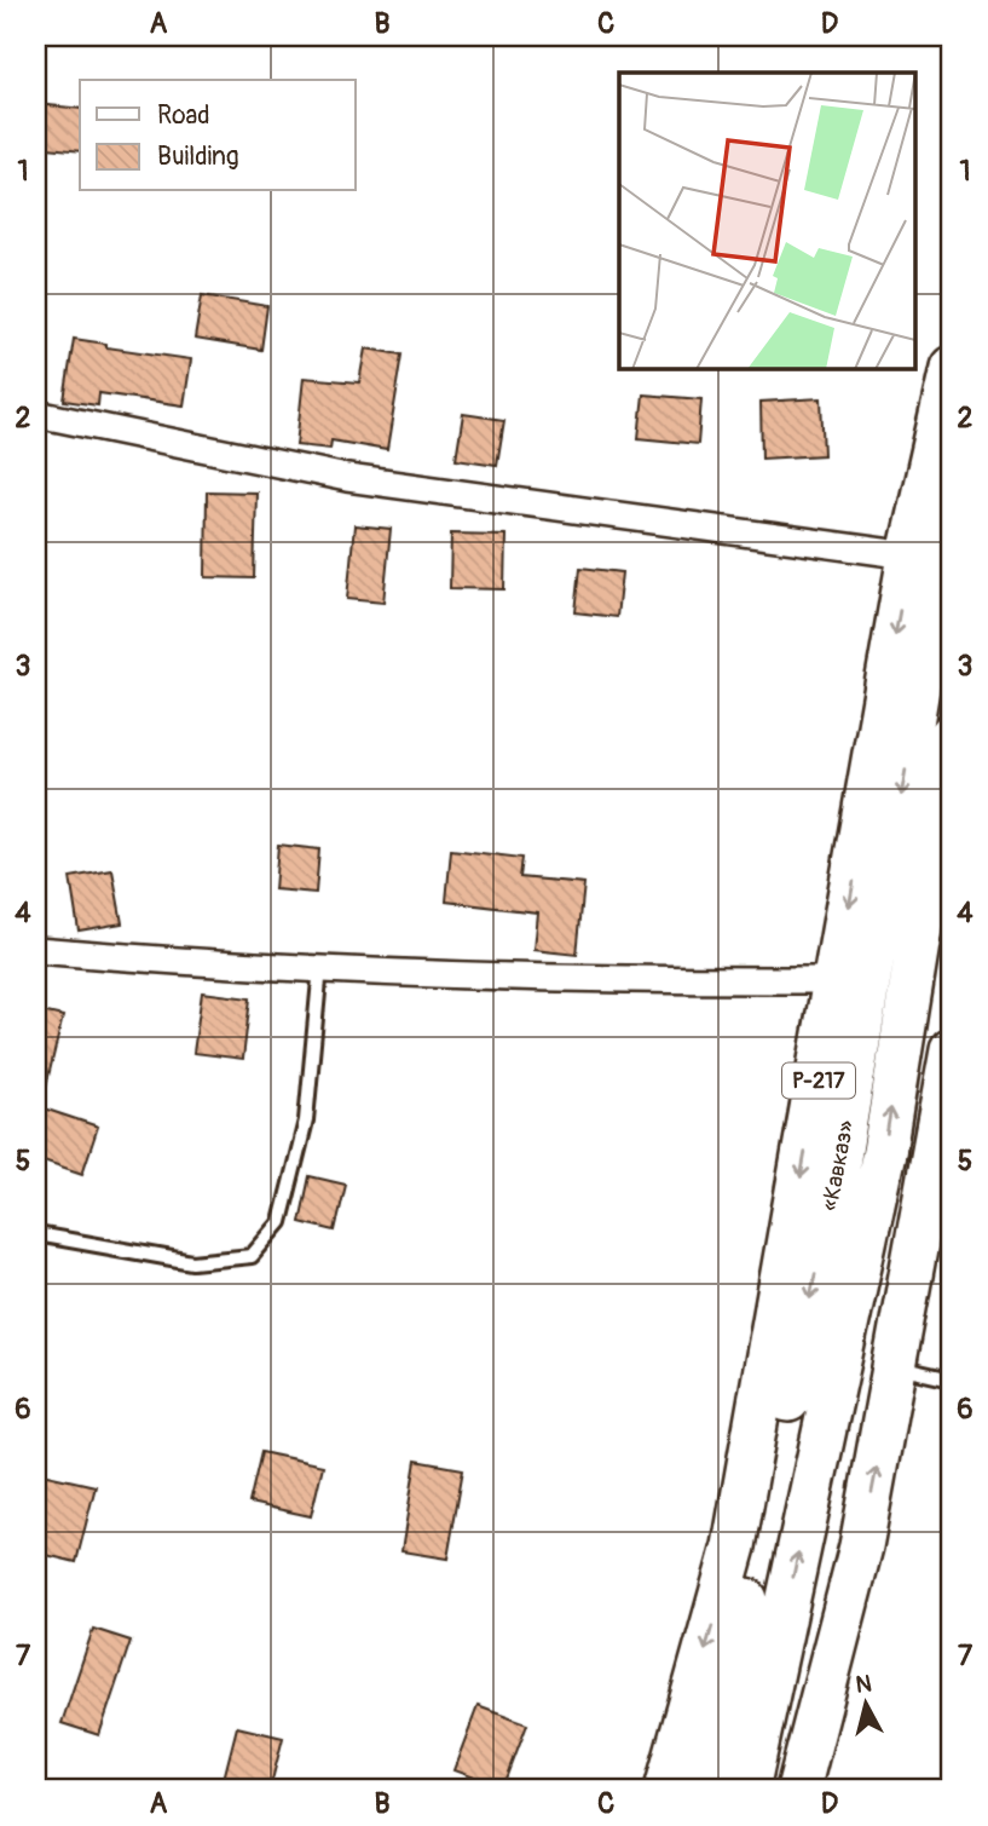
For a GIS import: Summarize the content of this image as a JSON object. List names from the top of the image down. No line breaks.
{"streets":{"highway":["Р-217","«Кавказ»"]},"legend":["Road","Building"],"north":"top","grid":{"columns":["A","B","C","D"],"rows":["1","2","3","4","5","6","7"]}}
